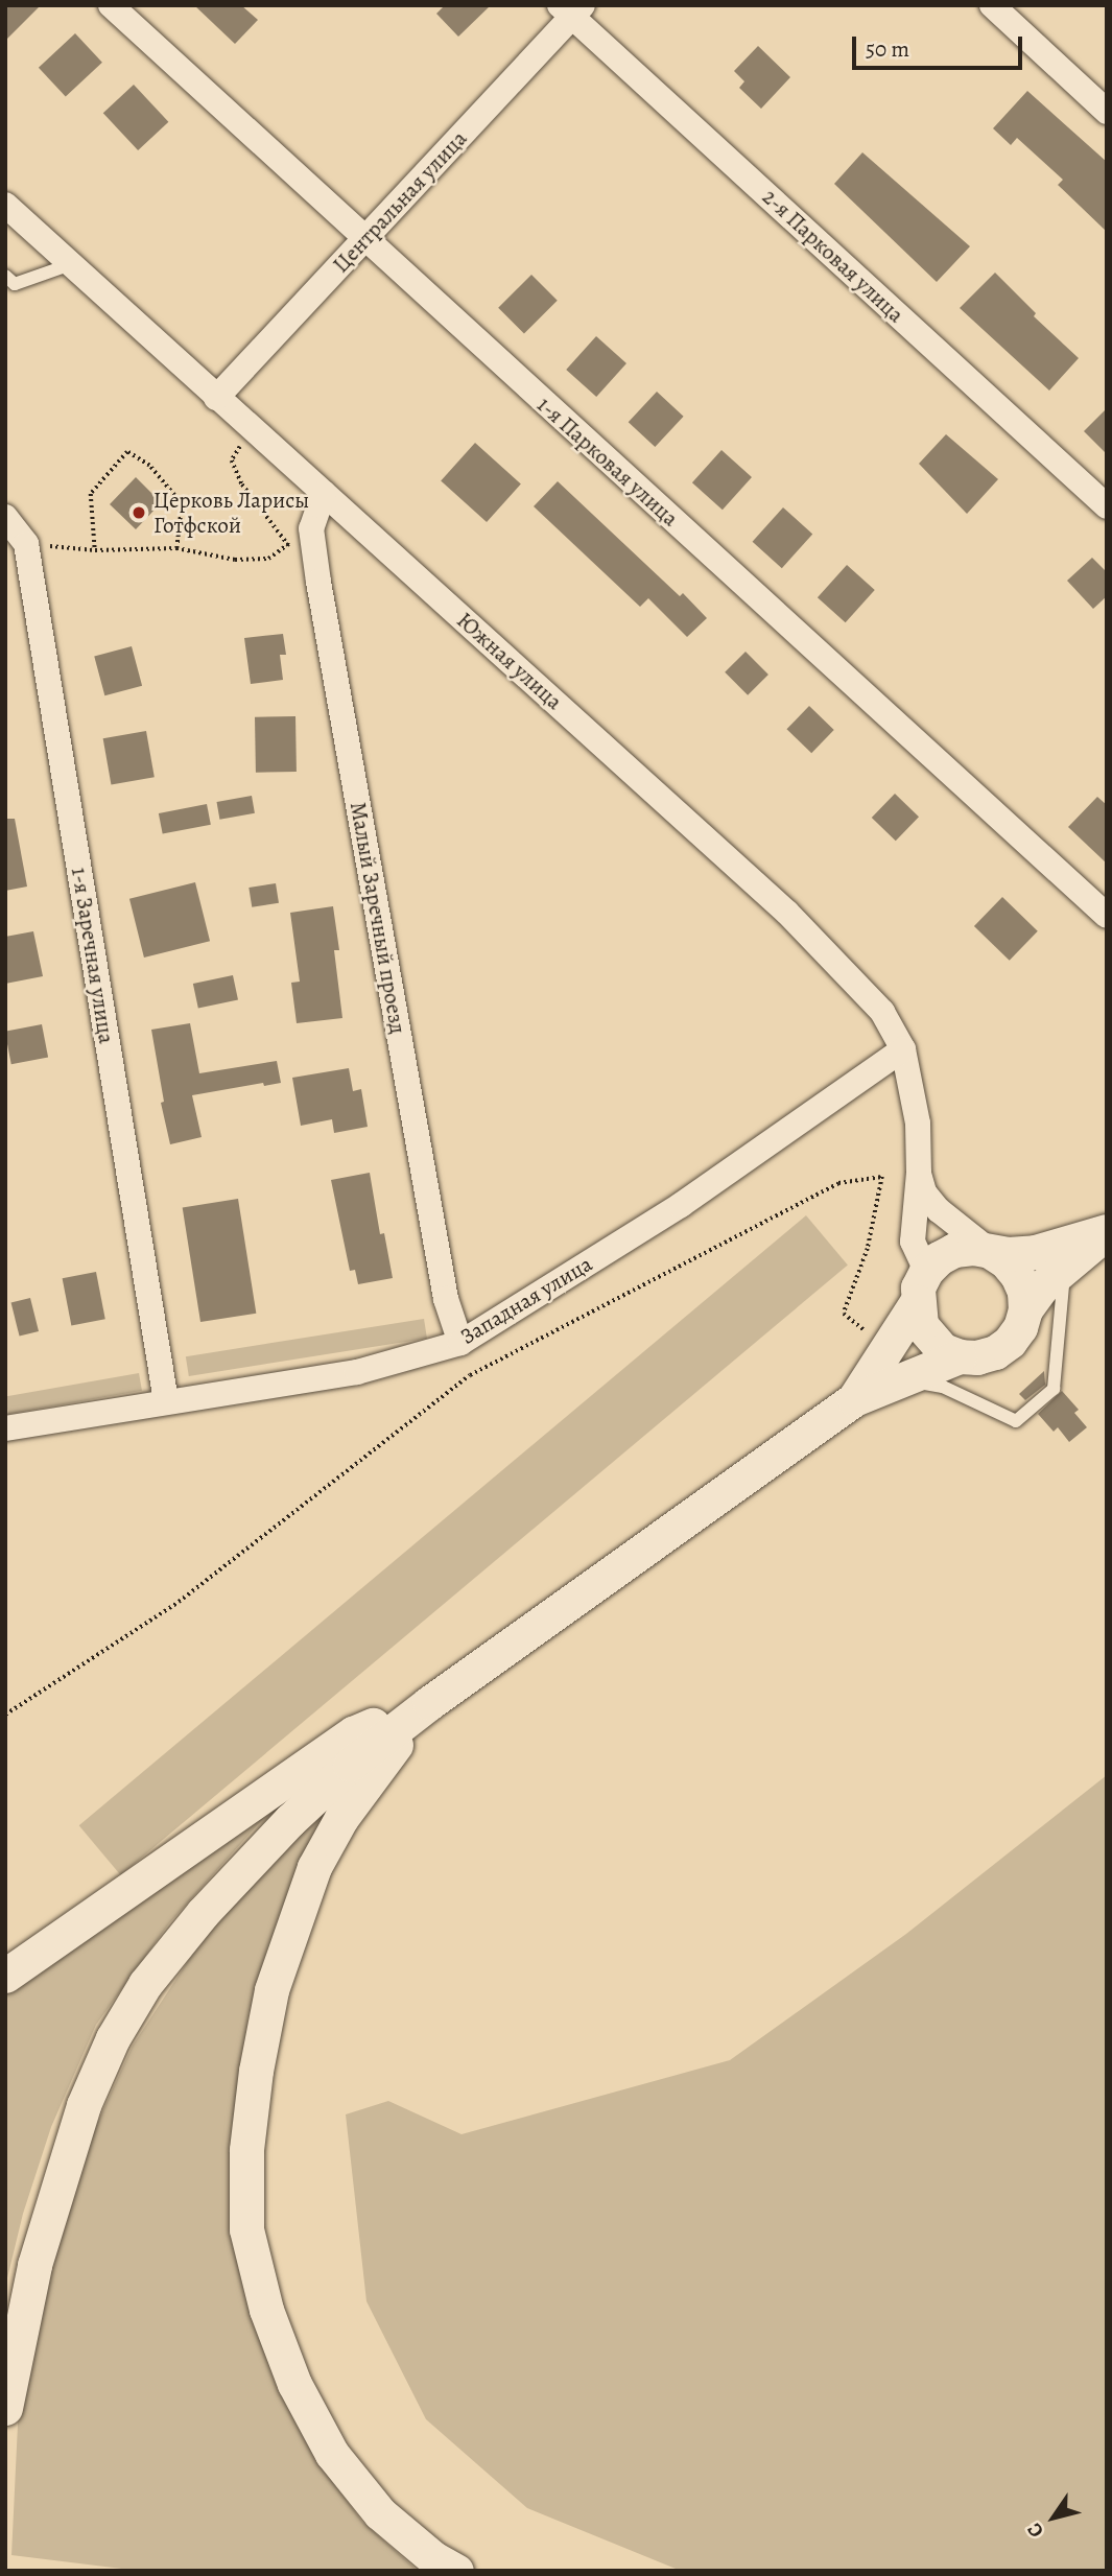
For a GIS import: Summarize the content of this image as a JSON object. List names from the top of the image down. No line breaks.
{"streets":{"street":["Центральная улица","2-я Парковая улица","1-я Парковая улица","Южная улица","Малый Заречный проезд","1-я Заречная улица","Западная улица"]},"crossings":[["Центральная улица","2-я Парковая улица"],["Центральная улица","1-я Парковая улица"],["Центральная улица","Южная улица"],["Южная улица","Малый Заречный проезд"],["Южная улица","Западная улица"],["Малый Заречный проезд","Западная улица"],["1-я Заречная улица","Западная улица"]],"places":["Церковь Ларисы Готфской"],"scale_bar":"50 m","north":"bottom left"}
